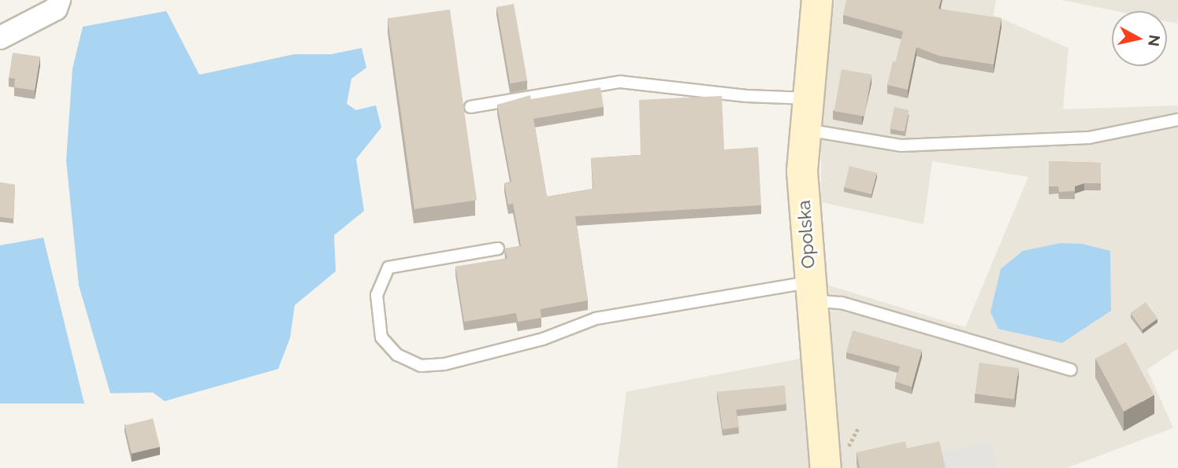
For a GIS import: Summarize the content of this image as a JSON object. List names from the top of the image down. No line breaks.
{"streets":{"street":["Opolska"]},"north":"right"}
